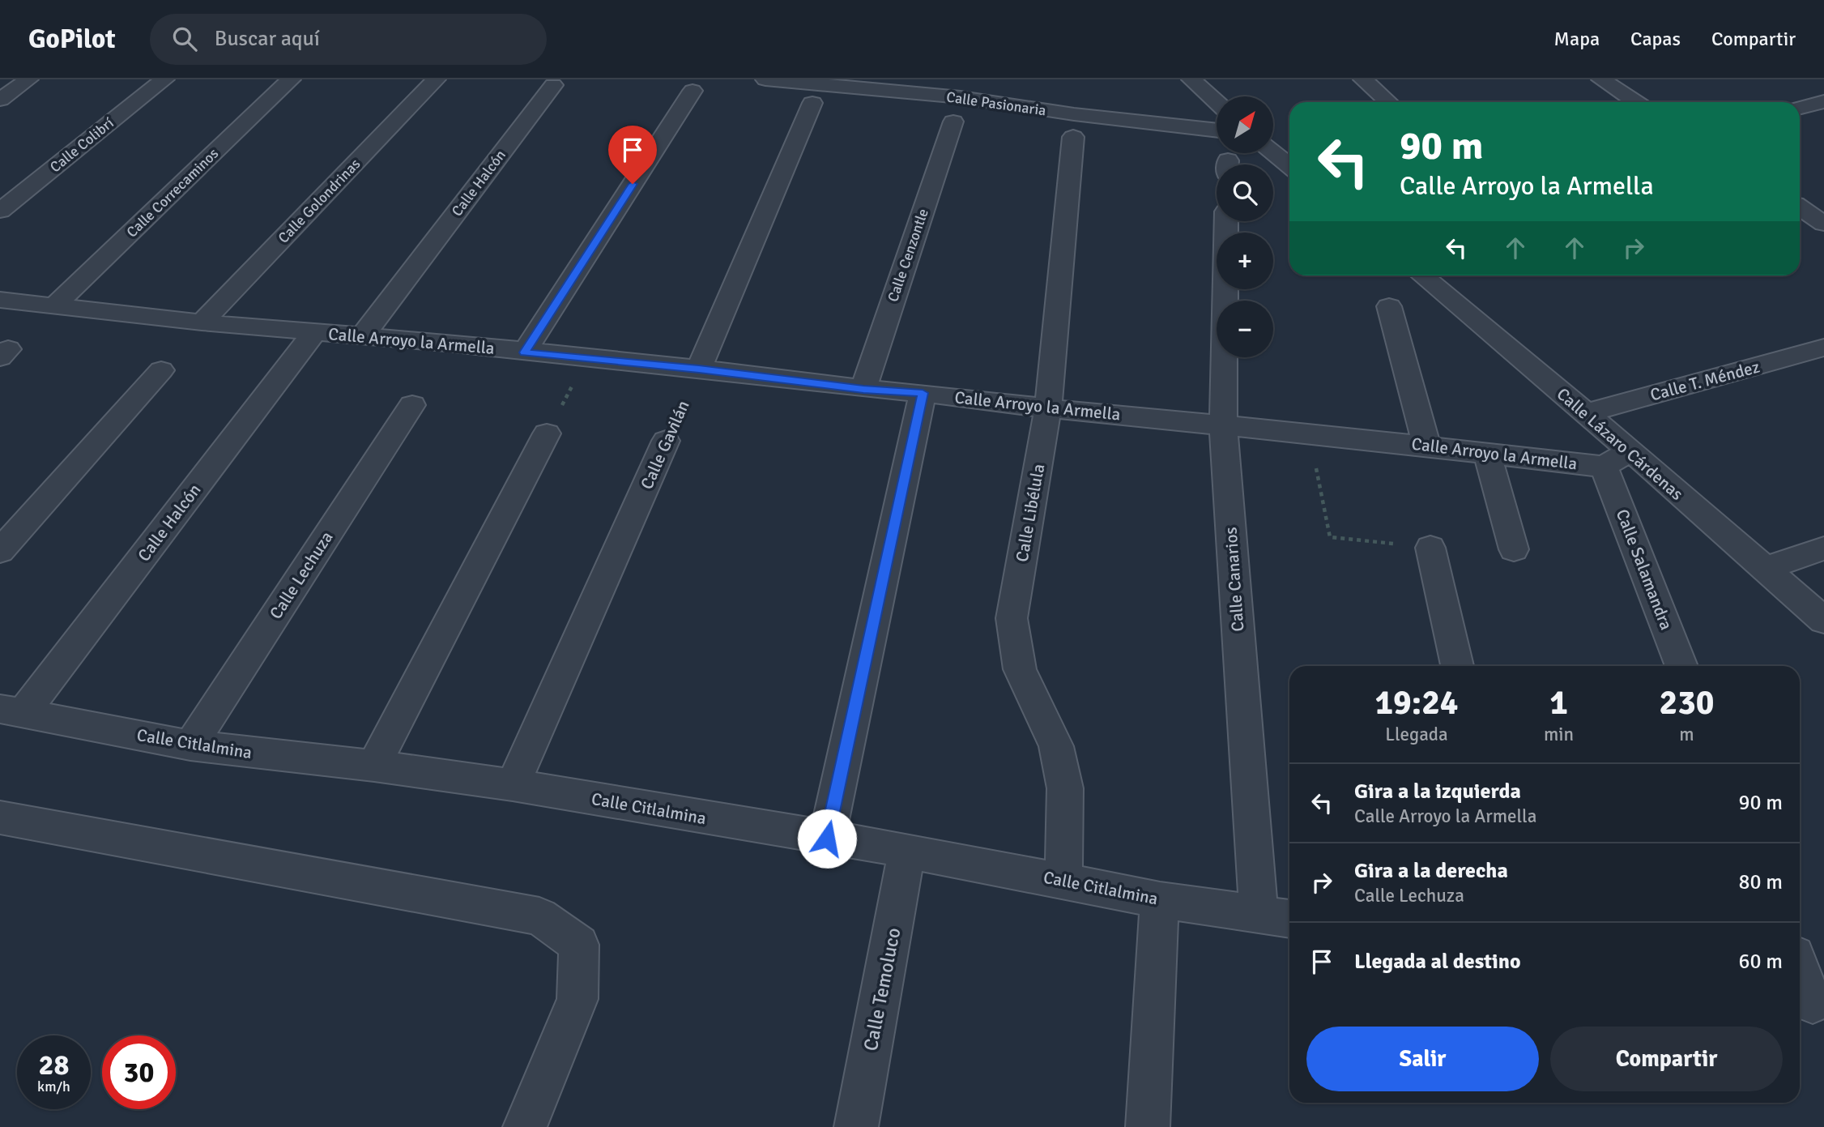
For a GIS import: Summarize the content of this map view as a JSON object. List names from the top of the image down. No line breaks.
{"streets":{"street":["Calle Pasionaria","Calle Colibrí","Calle Halcón","Calle Correcaminos","Calle Golondrinas","Calle Cenzontle","Calle Arroyo la Armella","Calle T. Méndez","Calle Lázaro Cárdenas","Calle Gavilán","Calle Libélula","Calle Salamandra","Calle Lechuza","Calle Canarios","Calle Citlalmina","Calle Temoluco"]},"crossings":[["Calle Halcón","Calle Arroyo la Armella"],["Calle Halcón","Calle Citlalmina"],["Calle Correcaminos","Calle Arroyo la Armella"],["Calle Golondrinas","Calle Arroyo la Armella"],["Calle Cenzontle","Calle Arroyo la Armella"],["Calle Arroyo la Armella","Calle Libélula"],["Calle Arroyo la Armella","Calle Salamandra"],["Calle Arroyo la Armella","Calle Canarios"],["Calle T. Méndez","Calle Lázaro Cárdenas"],["Calle Gavilán","Calle Citlalmina"],["Calle Libélula","Calle Citlalmina"],["Calle Lechuza","Calle Citlalmina"],["Calle Canarios","Calle Citlalmina"],["Calle Citlalmina","Calle Temoluco"]],"north":"top right","page":{"header":"GoPilot","search":"Buscar aquí","nav":["Mapa","Capas","Compartir"],"map_buttons":["+","−"],"turn":["90 m","Calle Arroyo la Armella"],"eta":["19:24","Llegada","1","min","230","m"],"list":[{"name":"Gira a la izquierda","note":"Calle Arroyo la Armella","value":"90 m"},{"name":"Gira a la derecha","note":"Calle Lechuza","value":"80 m"},{"name":"Llegada al destino","value":"60 m"}],"buttons":["Salir","Compartir"],"speed":"28 km/h","limit":"30"}}
